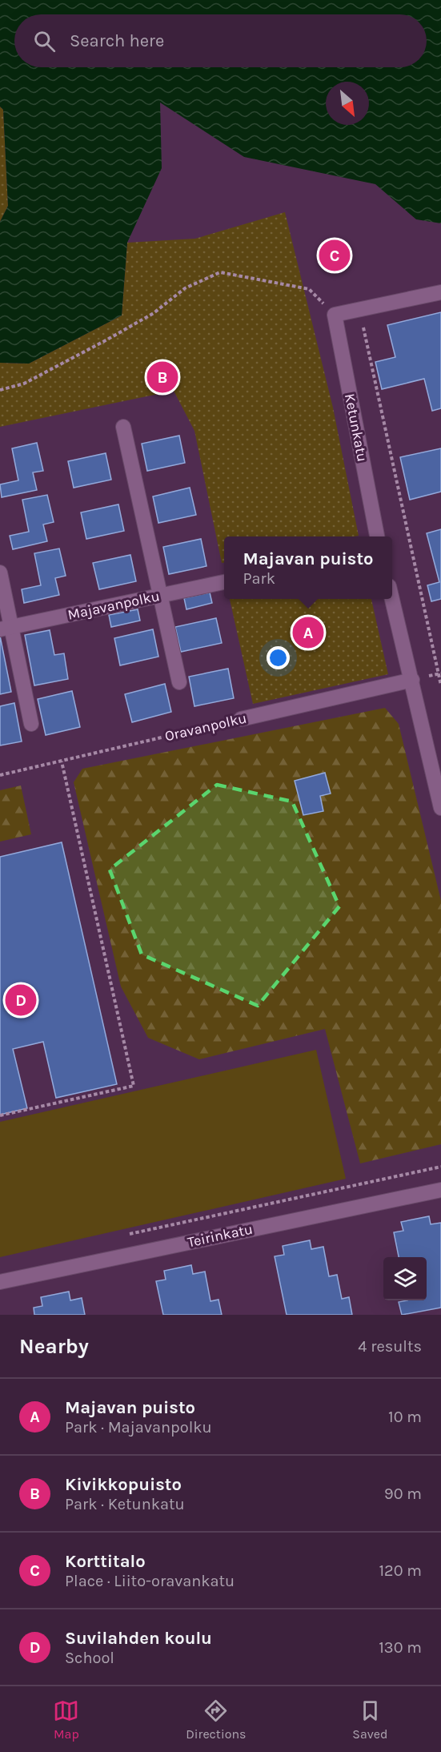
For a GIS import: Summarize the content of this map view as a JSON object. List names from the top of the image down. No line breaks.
{"streets":{"street":["Ketunkatu","Majavanpolku","Oravanpolku","Teirinkatu"]},"north":"bottom right","page":{"search":"Search here","pins":["C","B","A","D"],"popup":["Majavan puisto","Park"],"heading":["Nearby","4 results"],"list":[{"mark":"A","name":"Majavan puisto","note":"Park · Majavanpolku","value":"10 m"},{"mark":"B","name":"Kivikkopuisto","note":"Park · Ketunkatu","value":"90 m"},{"mark":"C","name":"Korttitalo","note":"Place · Liito-oravankatu","value":"120 m"},{"mark":"D","name":"Suvilahden koulu","note":"School","value":"130 m"}],"nav":["Map","Directions","Saved"]}}
